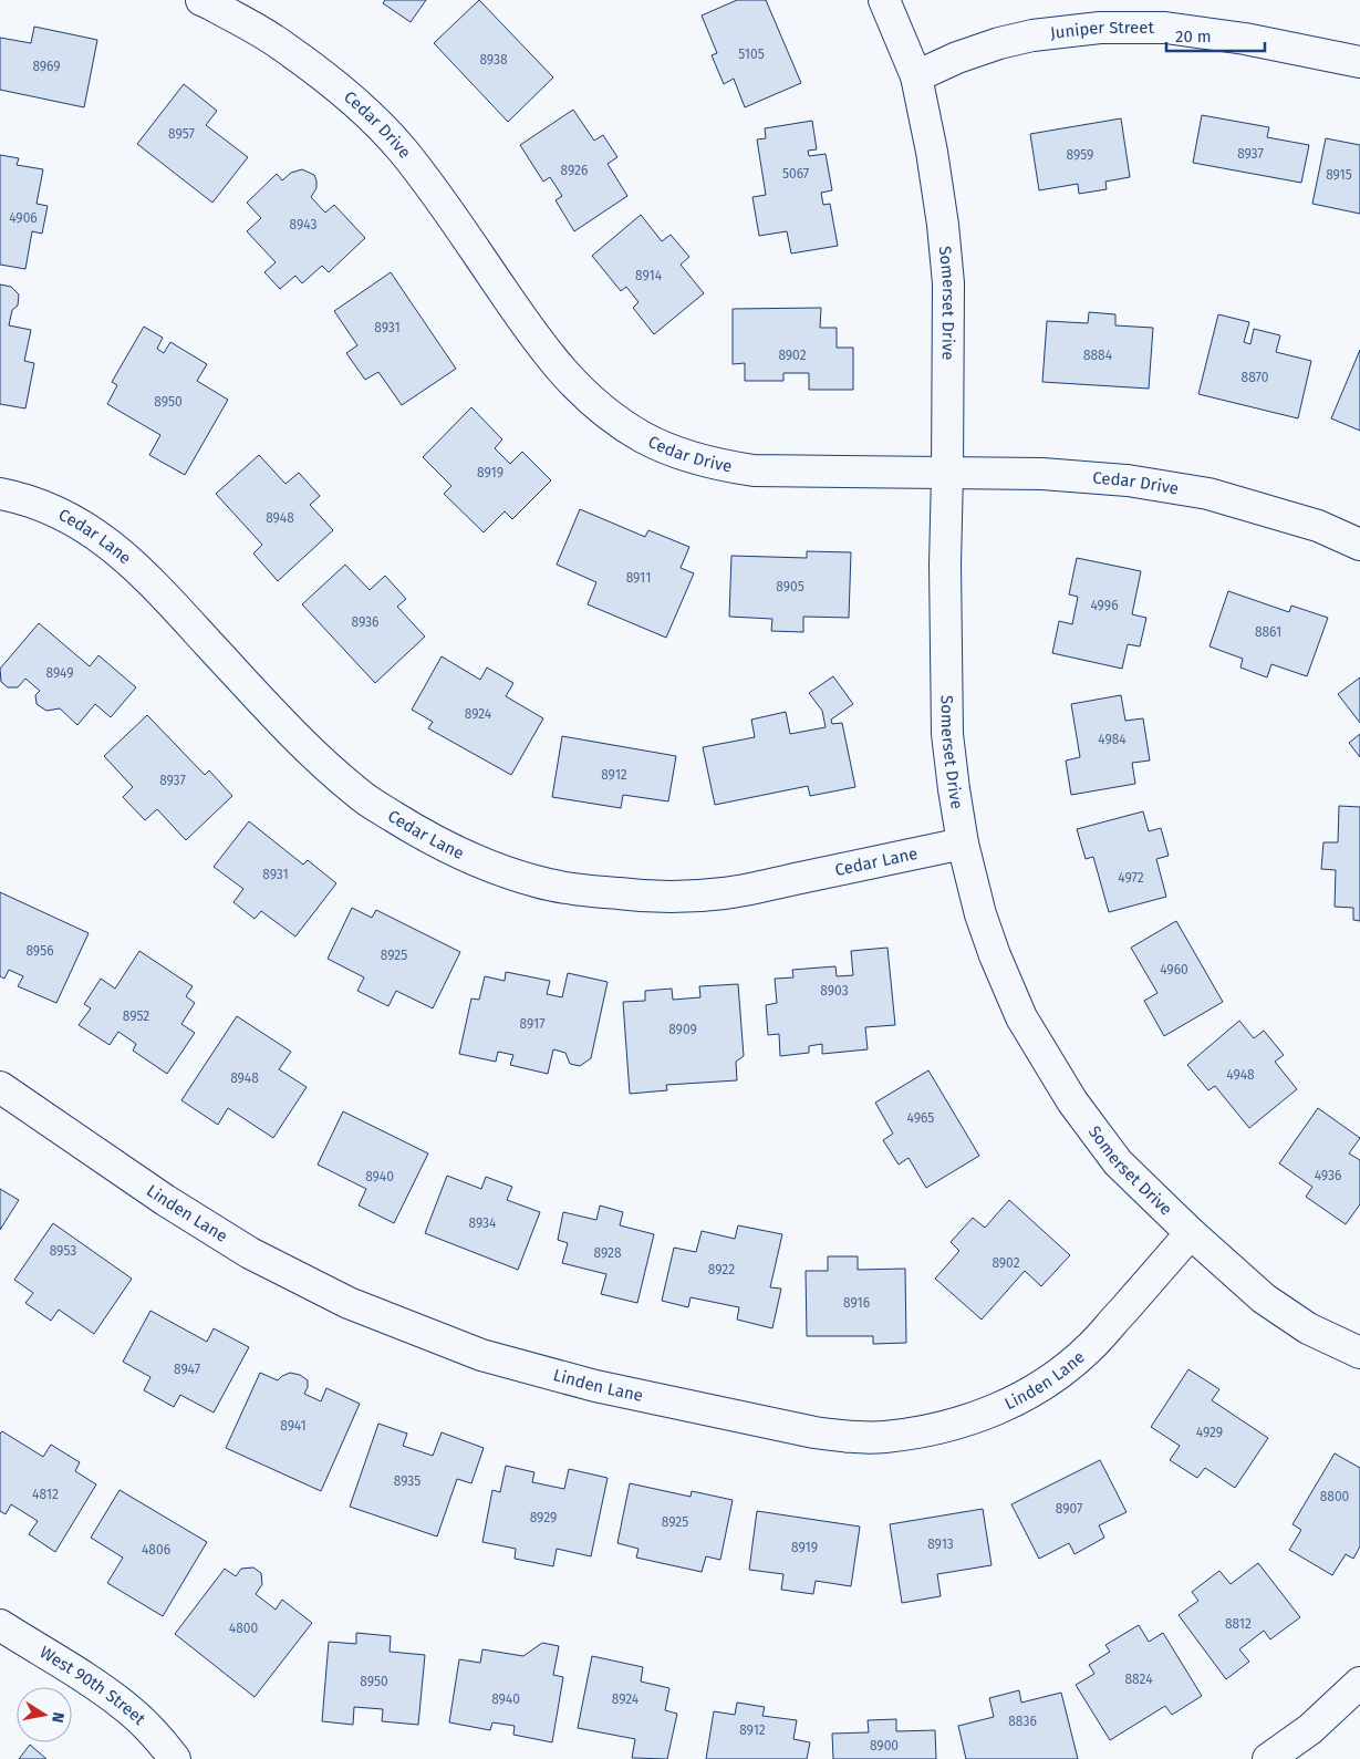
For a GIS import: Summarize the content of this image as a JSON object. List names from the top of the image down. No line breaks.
{"streets":{"street":["Juniper Street","Cedar Drive","Somerset Drive","Cedar Lane","Linden Lane","West 90th Street"]},"crossings":[["Juniper Street","Somerset Drive"],["Cedar Drive","Somerset Drive"],["Somerset Drive","Cedar Lane"],["Somerset Drive","Linden Lane"]],"house_numbers":["5105","8938","8969","8957","8937","8959","8926","5067","8915","4906","8943","8914","8931","8902","8884","8870","8950","8919","8948","8911","8905","4996","8936","8861","8949","8924","4984","8912","8937","8931","4972","8956","8925","4960","8903","8952","8917","8909","4948","8948","4965","4936","8940","8934","8953","8928","8902","8922","8916","8947","8941","4929","8935","4812","8800","8907","8929","8925","8913","8919","4806","8812","4800","8824","8950","8940","8924","8836","8912","8900"],"scale_bar":"20 m","north":"right"}
